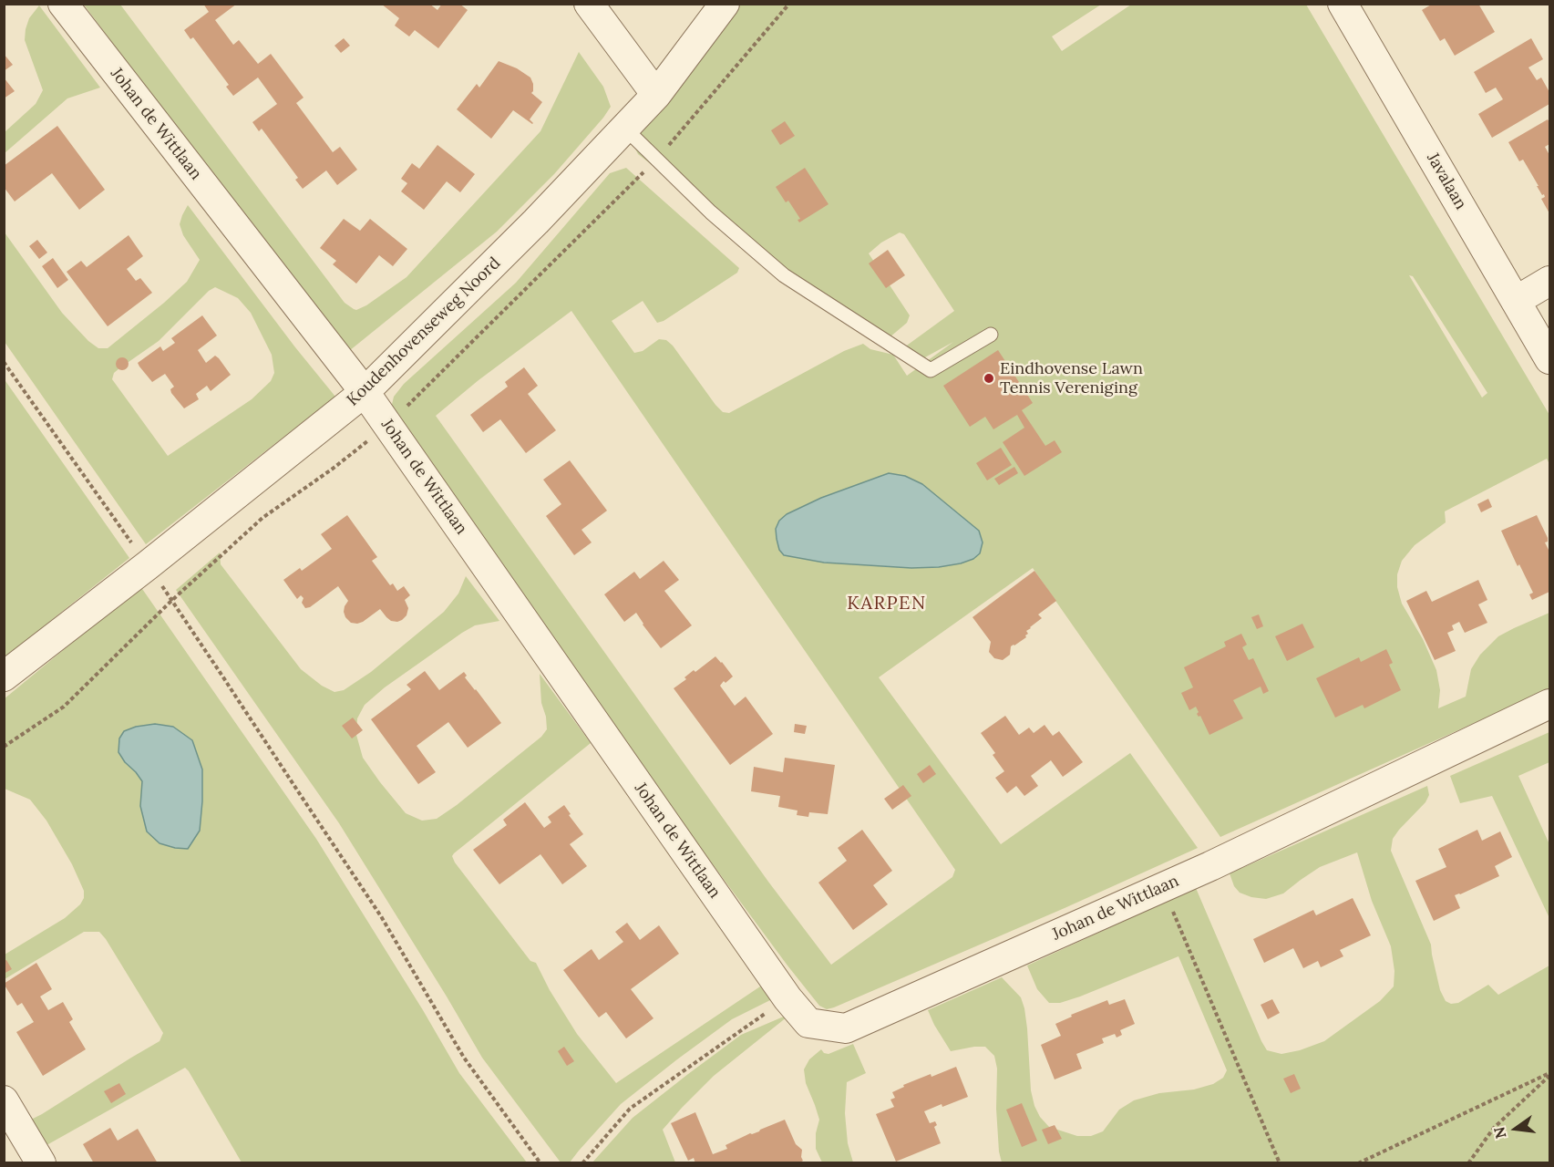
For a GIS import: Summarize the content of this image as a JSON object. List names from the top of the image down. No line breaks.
{"streets":{"street":["Johan de Wittlaan","Javalaan","Koudenhovenseweg Noord"]},"crossings":[["Johan de Wittlaan","Koudenhovenseweg Noord"]],"districts":["KARPEN"],"places":["Eindhovense Lawn Tennis Vereniging"],"north":"left"}
